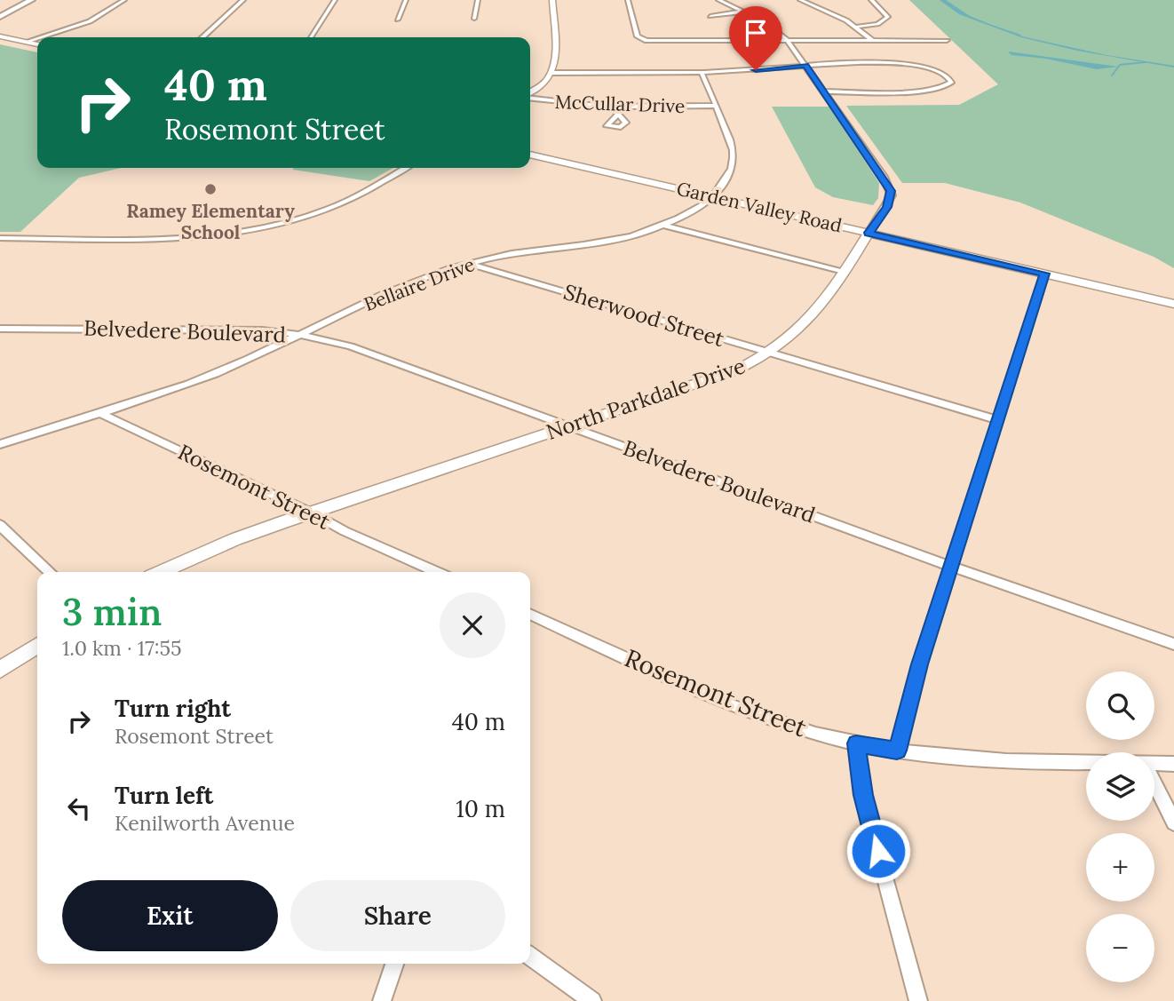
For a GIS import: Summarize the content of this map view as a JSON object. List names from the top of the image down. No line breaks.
{"streets":{"street":["McCullar Drive","Garden Valley Road","Bellaire Drive","Sherwood Street","Belvedere Boulevard","North Parkdale Drive","Rosemont Street"]},"crossings":[["McCullar Drive","Bellaire Drive"],["Garden Valley Road","Bellaire Drive"],["Garden Valley Road","North Parkdale Drive"],["Bellaire Drive","Sherwood Street"],["Bellaire Drive","Belvedere Boulevard"],["Bellaire Drive","Rosemont Street"],["Sherwood Street","North Parkdale Drive"],["Belvedere Boulevard","North Parkdale Drive"],["North Parkdale Drive","Rosemont Street"]],"places":["Ramey Elementary School"],"page":{"turn":["40 m","Rosemont Street"],"heading":["3 min","1.0 km · 17:55"],"map_buttons":["+","−"],"list":[{"name":"Turn right","note":"Rosemont Street","value":"40 m"},{"name":"Turn left","note":"Kenilworth Avenue","value":"10 m"}],"buttons":["Exit","Share"]}}
